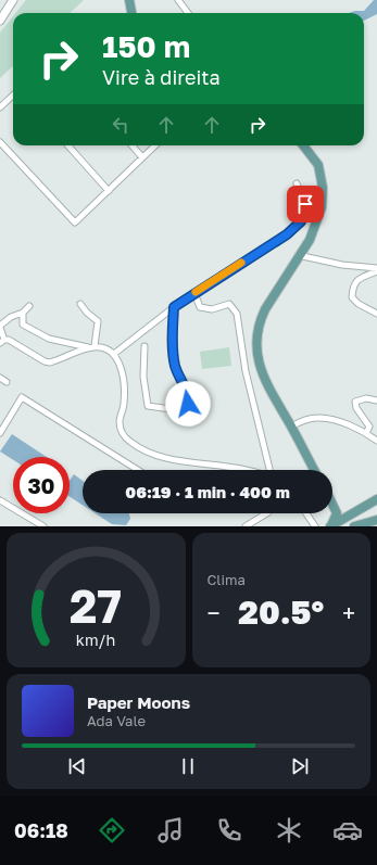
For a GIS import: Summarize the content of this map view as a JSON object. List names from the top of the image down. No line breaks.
{"page":{"turn":["150 m","Vire à direita"],"limit":"30","trip":"06:19 · 1 min · 400 m","tile":"Clima","heat":["−","20.5°","+"],"song":["Paper Moons","Ada Vale"],"tabs":"06:18","gauge":["27","km/h"]}}
